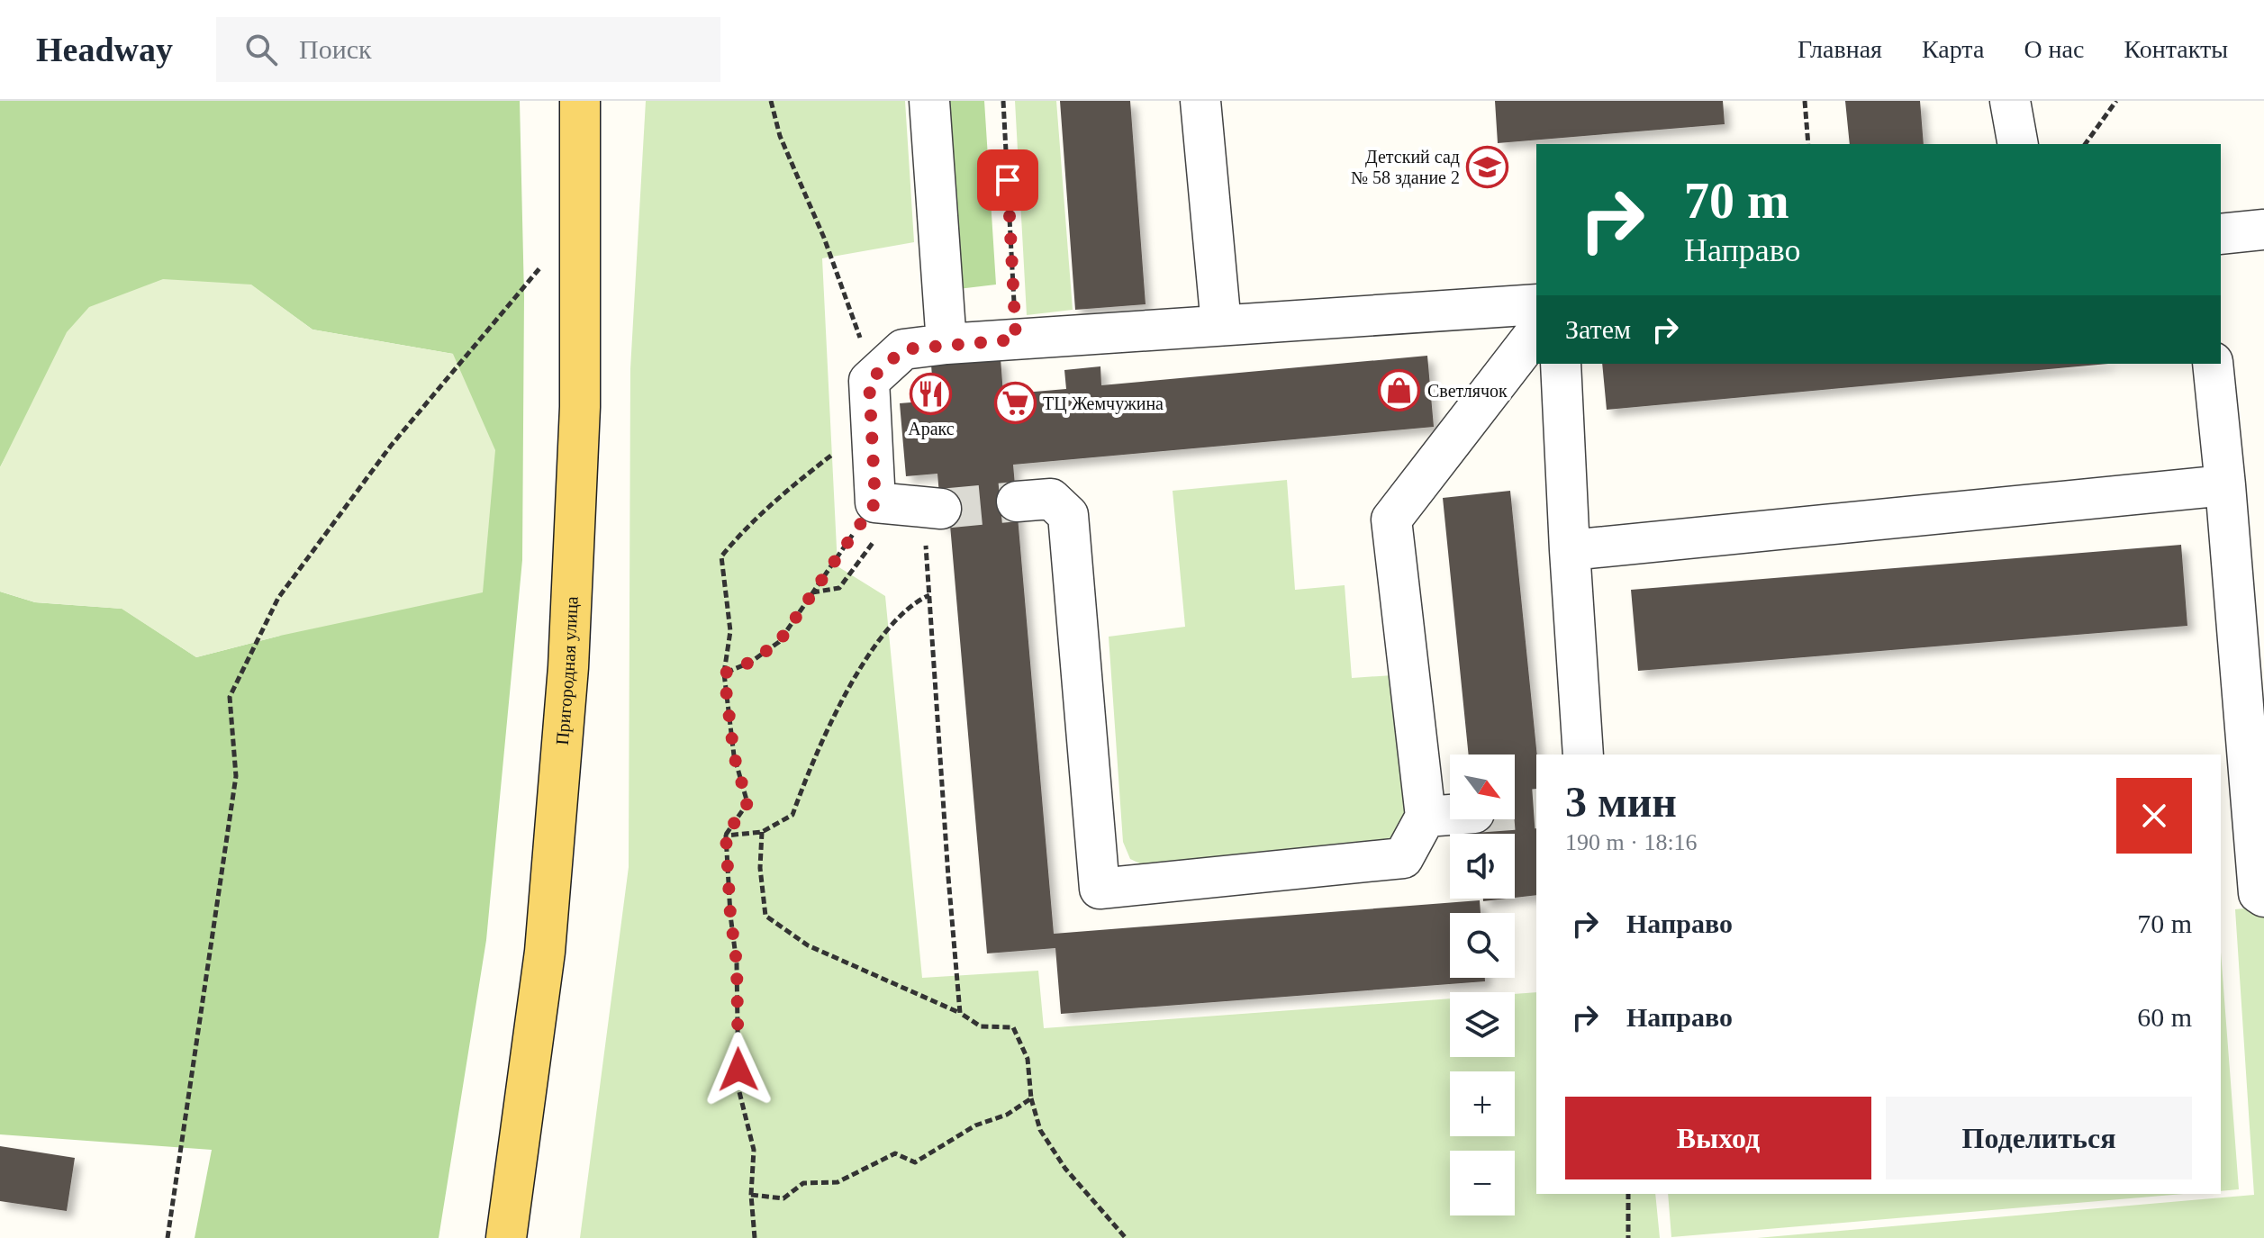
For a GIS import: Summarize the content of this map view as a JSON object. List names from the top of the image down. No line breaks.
{"streets":{"main road":["Пригородная улица"]},"places":{"school or university":["Детский сад № 58 здание 2"],"shop":["Светлячок"],"restaurant":["Аракс"],"supermarket":["ТЦ Жемчужина"]},"north":"bottom right","page":{"header":"Headway","search":"Поиск","nav":["Главная","Карта","О нас","Контакты"],"turn":["70 m","Направо"],"then":"Затем","map_buttons":["+","−"],"heading":["3 мин","190 m · 18:16"],"list":[{"name":"Направо","value":"70 m"},{"name":"Направо","value":"60 m"}],"buttons":["Выход","Поделиться"]}}
